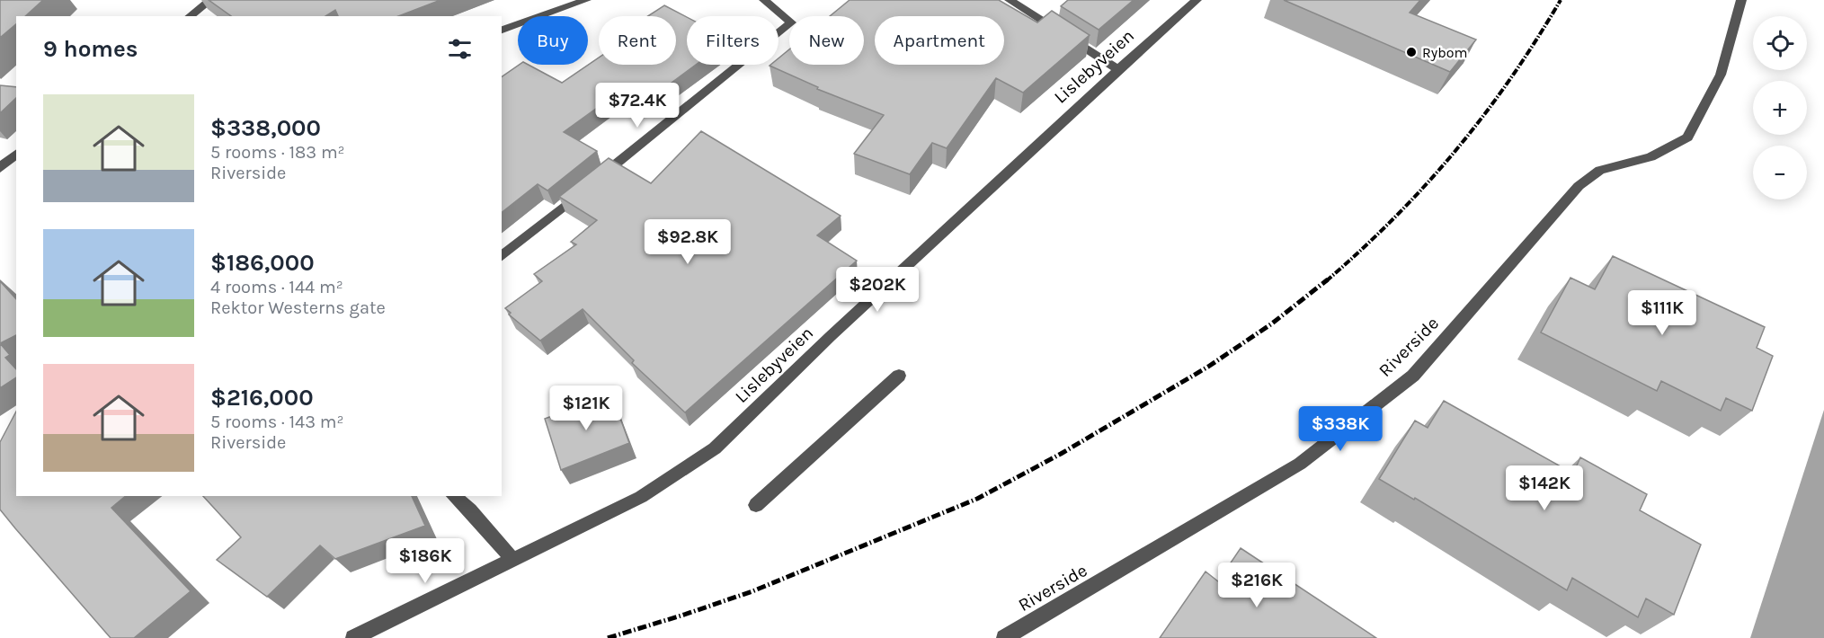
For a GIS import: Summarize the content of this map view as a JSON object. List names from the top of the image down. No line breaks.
{"streets":{"street":["Lislebyveien","Riverside"]},"places":["Rybom"],"page":{"map_buttons":["+","−"],"chip":["Buy","Rent","Filters","New","Apartment"],"heading":"9 homes","list":[{"name":"$338,000","note":"5 rooms · 183 m² · Riverside"},{"name":"$186,000","note":"4 rooms · 144 m² · Rektor Westerns gate"},{"name":"$216,000","note":"5 rooms · 143 m² · Riverside"}],"price":["$72.4K","$92.8K","$202K","$111K","$121K","$338K","$142K","$186K","$216K"]}}
